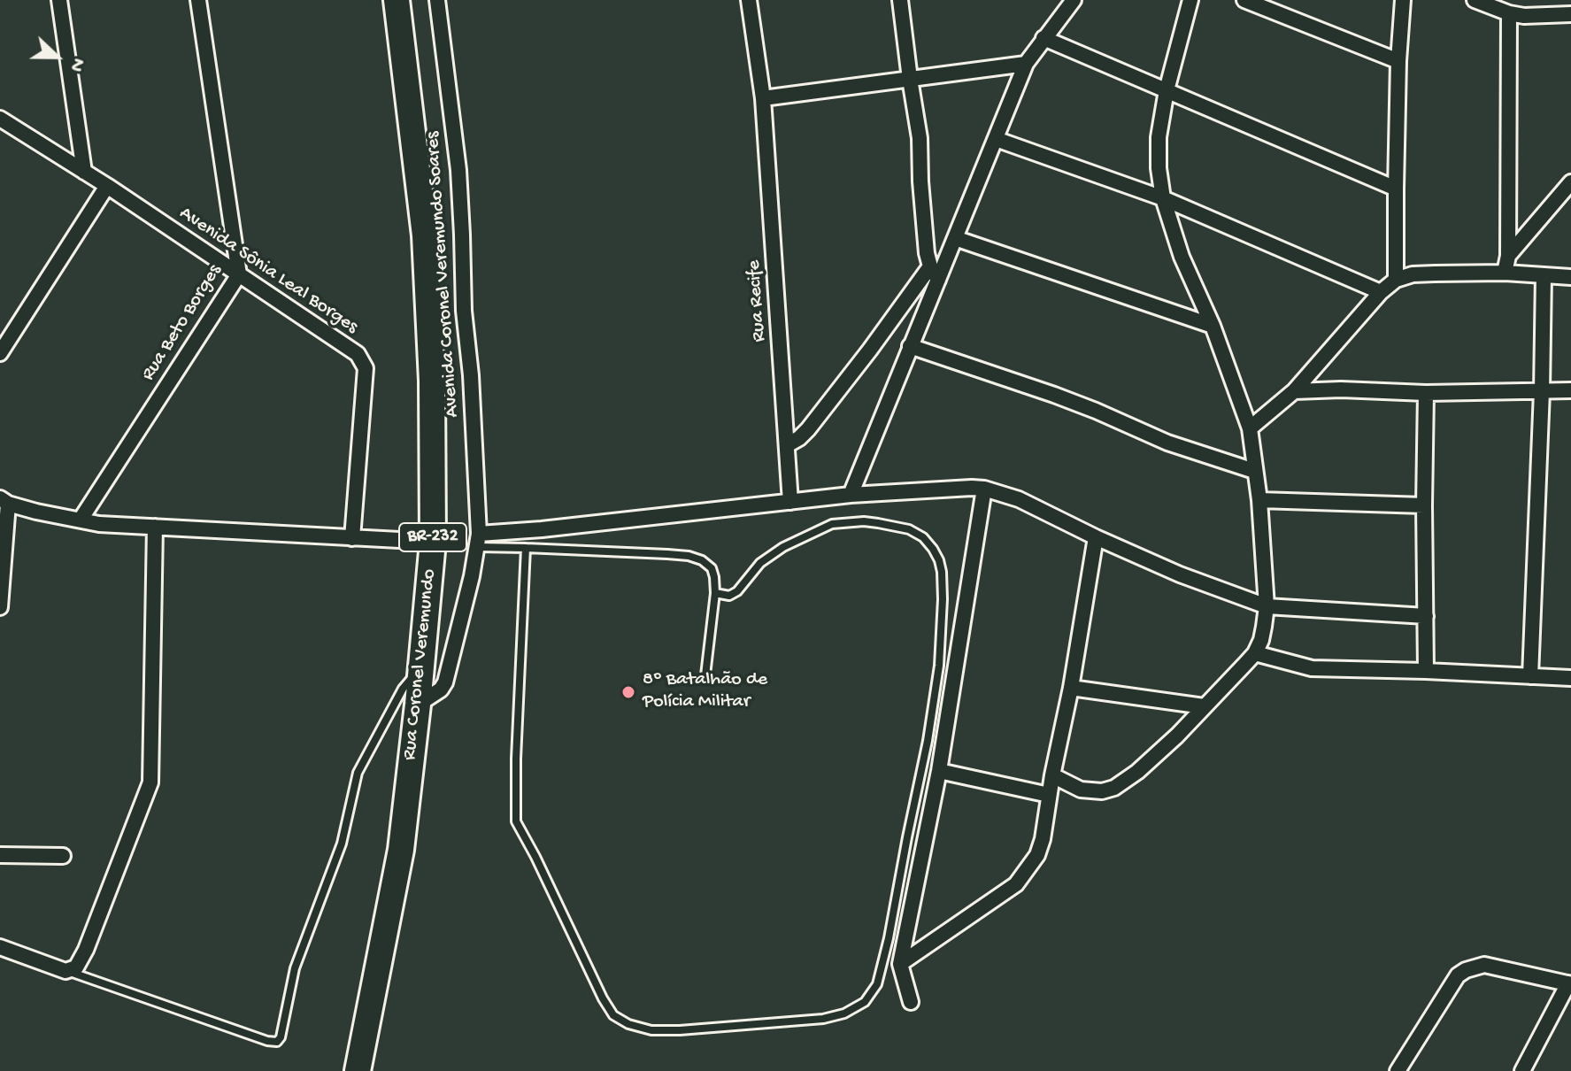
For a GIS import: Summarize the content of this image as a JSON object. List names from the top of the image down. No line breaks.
{"streets":{"highway":["BR-232","Rua Coronel Veremundo"],"street":["Avenida Sônia Leal Borges","Avenida Coronel Veremundo Soares","Rua Recife","Rua Beto Borges"]},"crossings":[["Avenida Sônia Leal Borges","Rua Beto Borges"],["Avenida Coronel Veremundo Soares","Rua Coronel Veremundo"]],"places":["8º Batalhão de Polícia Militar"],"north":"right"}
